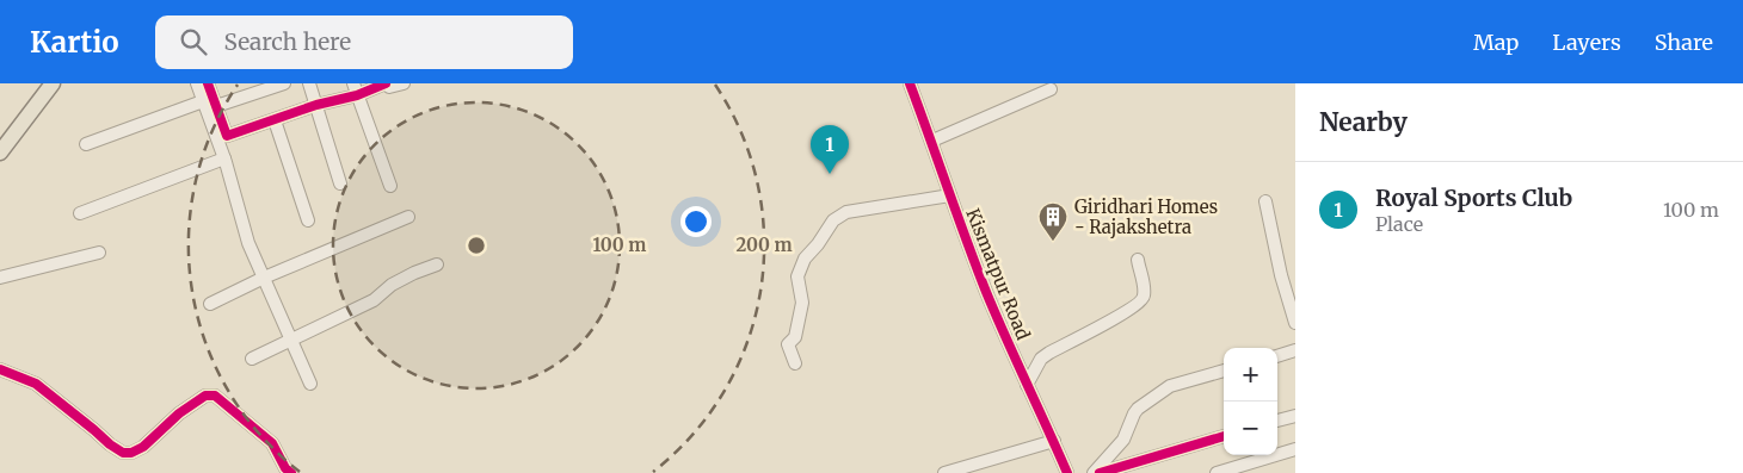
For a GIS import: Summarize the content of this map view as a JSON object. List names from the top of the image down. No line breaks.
{"streets":{"street":["Kismatpur Road"]},"places":{"building":["Giridhari Homes - Rajakshetra"]},"page":{"header":"Kartio","search":"Search here","nav":["Map","Layers","Share"],"heading":"Nearby","pins":"1","list":[{"mark":"1","name":"Royal Sports Club","note":"Place","value":"100 m"}],"map_buttons":["+","−"]},"rings":["100 m","200 m"]}
